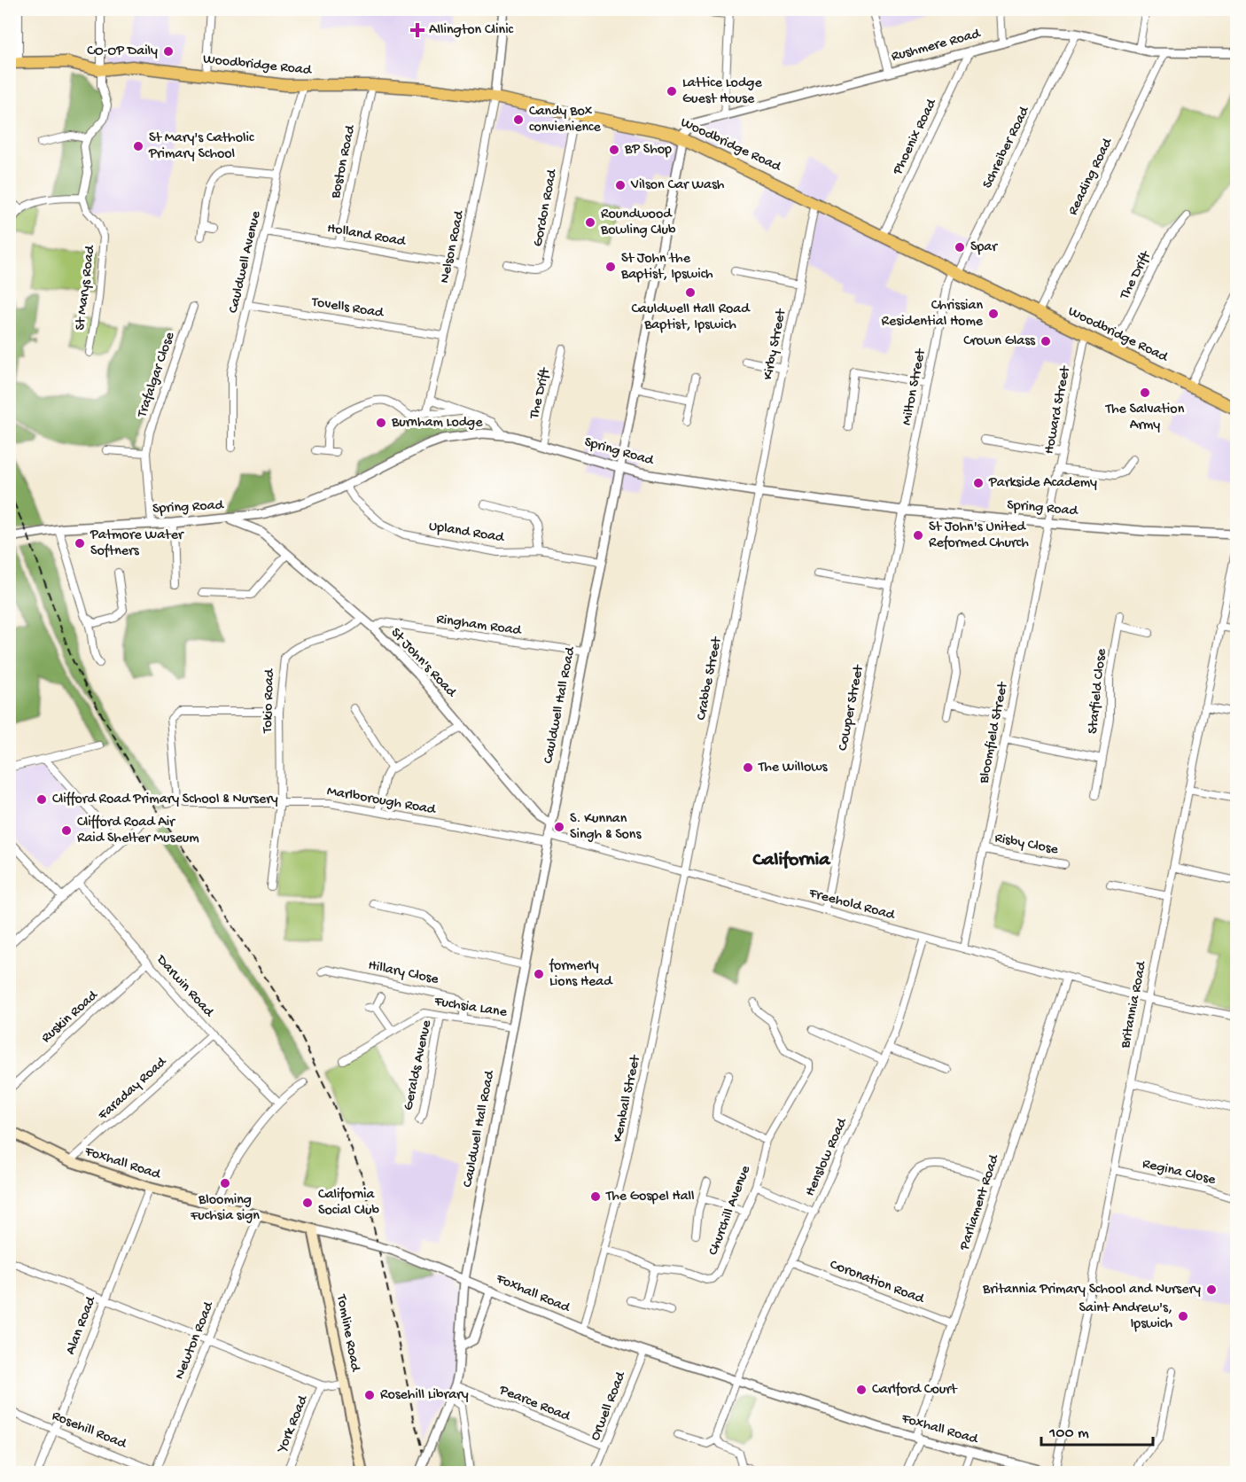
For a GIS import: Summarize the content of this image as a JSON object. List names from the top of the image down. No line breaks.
{"streets":{"main road":["Woodbridge Road","Foxhall Road","Tomline Road"],"street":["Rushmere Road","Phoenix Road","Schreiber Road","Boston Road","Reading Road","Gordon Road","Holland Road","Nelson Road","Cauldwell Avenue","The Drift","St Marys Road","Tovells Road","Kirby Street","Trafalgar Close","Milton Street","Howard Street","Spring Road","Upland Road","Ringham Road","St John's Road","Crabbe Street","Starfield Close","Tokio Road","Cauldwell Hall Road","Cowper Street","Bloomfield Street","Marlborough Road","Risby Close","Freehold Road","Hillary Close","Darwin Road","Britannia Road","Fuchsia Lane","Ruskin Road","Geralds Avenue","Faraday Road","Kemball Street","Henslow Road","Regina Close","Parliament Road","Churchill Avenue","Coronation Road","Alan Road","Newton Road","Pearce Road","Orwell Road","York Road","Rosehill Road"]},"crossings":[["Rushmere Road","Woodbridge Road"],["Rushmere Road","Phoenix Road"],["Rushmere Road","Schreiber Road"],["Rushmere Road","Reading Road"],["Rushmere Road","Cauldwell Hall Road"],["Woodbridge Road","Phoenix Road"],["Woodbridge Road","Schreiber Road"],["Woodbridge Road","Boston Road"],["Woodbridge Road","Reading Road"],["Woodbridge Road","Gordon Road"],["Woodbridge Road","Nelson Road"],["Woodbridge Road","Cauldwell Avenue"],["Woodbridge Road","The Drift"],["Woodbridge Road","Kirby Street"],["Woodbridge Road","Milton Street"],["Woodbridge Road","Howard Street"],["Woodbridge Road","Cauldwell Hall Road"],["Schreiber Road","Milton Street"],["Boston Road","Holland Road"],["Holland Road","Nelson Road"],["Holland Road","Cauldwell Avenue"],["Nelson Road","Tovells Road"],["Cauldwell Avenue","Tovells Road"],["The Drift","Spring Road"],["Kirby Street","Spring Road"],["Kirby Street","Crabbe Street"],["Trafalgar Close","Spring Road"],["Milton Street","Spring Road"],["Milton Street","Cowper Street"],["Howard Street","Spring Road"],["Howard Street","Bloomfield Street"],["Spring Road","Upland Road"],["Spring Road","St John's Road"],["Spring Road","Crabbe Street"],["Spring Road","Cauldwell Hall Road"],["Spring Road","Cowper Street"],["Spring Road","Bloomfield Street"],["Upland Road","Cauldwell Hall Road"],["Ringham Road","St John's Road"],["Ringham Road","Cauldwell Hall Road"],["St John's Road","Tokio Road"],["St John's Road","Cauldwell Hall Road"],["Crabbe Street","Freehold Road"],["Crabbe Street","Kemball Street"],["Starfield Close","Bloomfield Street"],["Tokio Road","Marlborough Road"],["Cauldwell Hall Road","Marlborough Road"],["Cauldwell Hall Road","Freehold Road"],["Cauldwell Hall Road","Fuchsia Lane"],["Cauldwell Hall Road","Foxhall Road"],["Cauldwell Hall Road","Pearce Road"],["Cowper Street","Freehold Road"],["Bloomfield Street","Risby Close"],["Bloomfield Street","Freehold Road"],["Marlborough Road","Freehold Road"],["Freehold Road","Britannia Road"],["Freehold Road","Kemball Street"],["Freehold Road","Henslow Road"],["Freehold Road","Parliament Road"],["Hillary Close","Fuchsia Lane"],["Darwin Road","Ruskin Road"],["Darwin Road","Faraday Road"],["Britannia Road","Regina Close"],["Fuchsia Lane","Geralds Avenue"],["Faraday Road","Foxhall Road"],["Kemball Street","Foxhall Road"],["Kemball Street","Churchill Avenue"],["Henslow Road","Foxhall Road"],["Henslow Road","Coronation Road"],["Foxhall Road","Parliament Road"],["Foxhall Road","Alan Road"],["Foxhall Road","Tomline Road"],["Foxhall Road","Newton Road"],["Foxhall Road","Orwell Road"],["Parliament Road","Coronation Road"],["Alan Road","Rosehill Road"],["Newton Road","Rosehill Road"],["Pearce Road","Orwell Road"]],"districts":["California"],"places":{"health":["Allington Clinic"],"other":["CO-OP Daily","Lattice Lodge Guest House","Candy Box convienience","St Mary's Catholic Primary School","BP Shop","Vilson Car Wash","Roundwood Bowling Club","Spar","St John the Baptist, Ipswich","Cauldwell Hall Road Baptist, Ipswich","Chrissian Residential Home","Crown Glass","The Salvation Army","Burnham Lodge","Parkside Academy","St John's United Reformed Church","Patmore Water Softners","The Willows","Clifford Road Primary School & Nursery","S. Kunnan Singh & Sons","Clifford Road Air Raid Shelter Museum","formerly Lions Head","Blooming Fuchsia sign","The Gospel Hall","California Social Club","Britannia Primary School and Nursery","Saint Andrew's, Ipswich","Carlford Court","Rosehill Library"]},"scale_bar":"100 m"}
